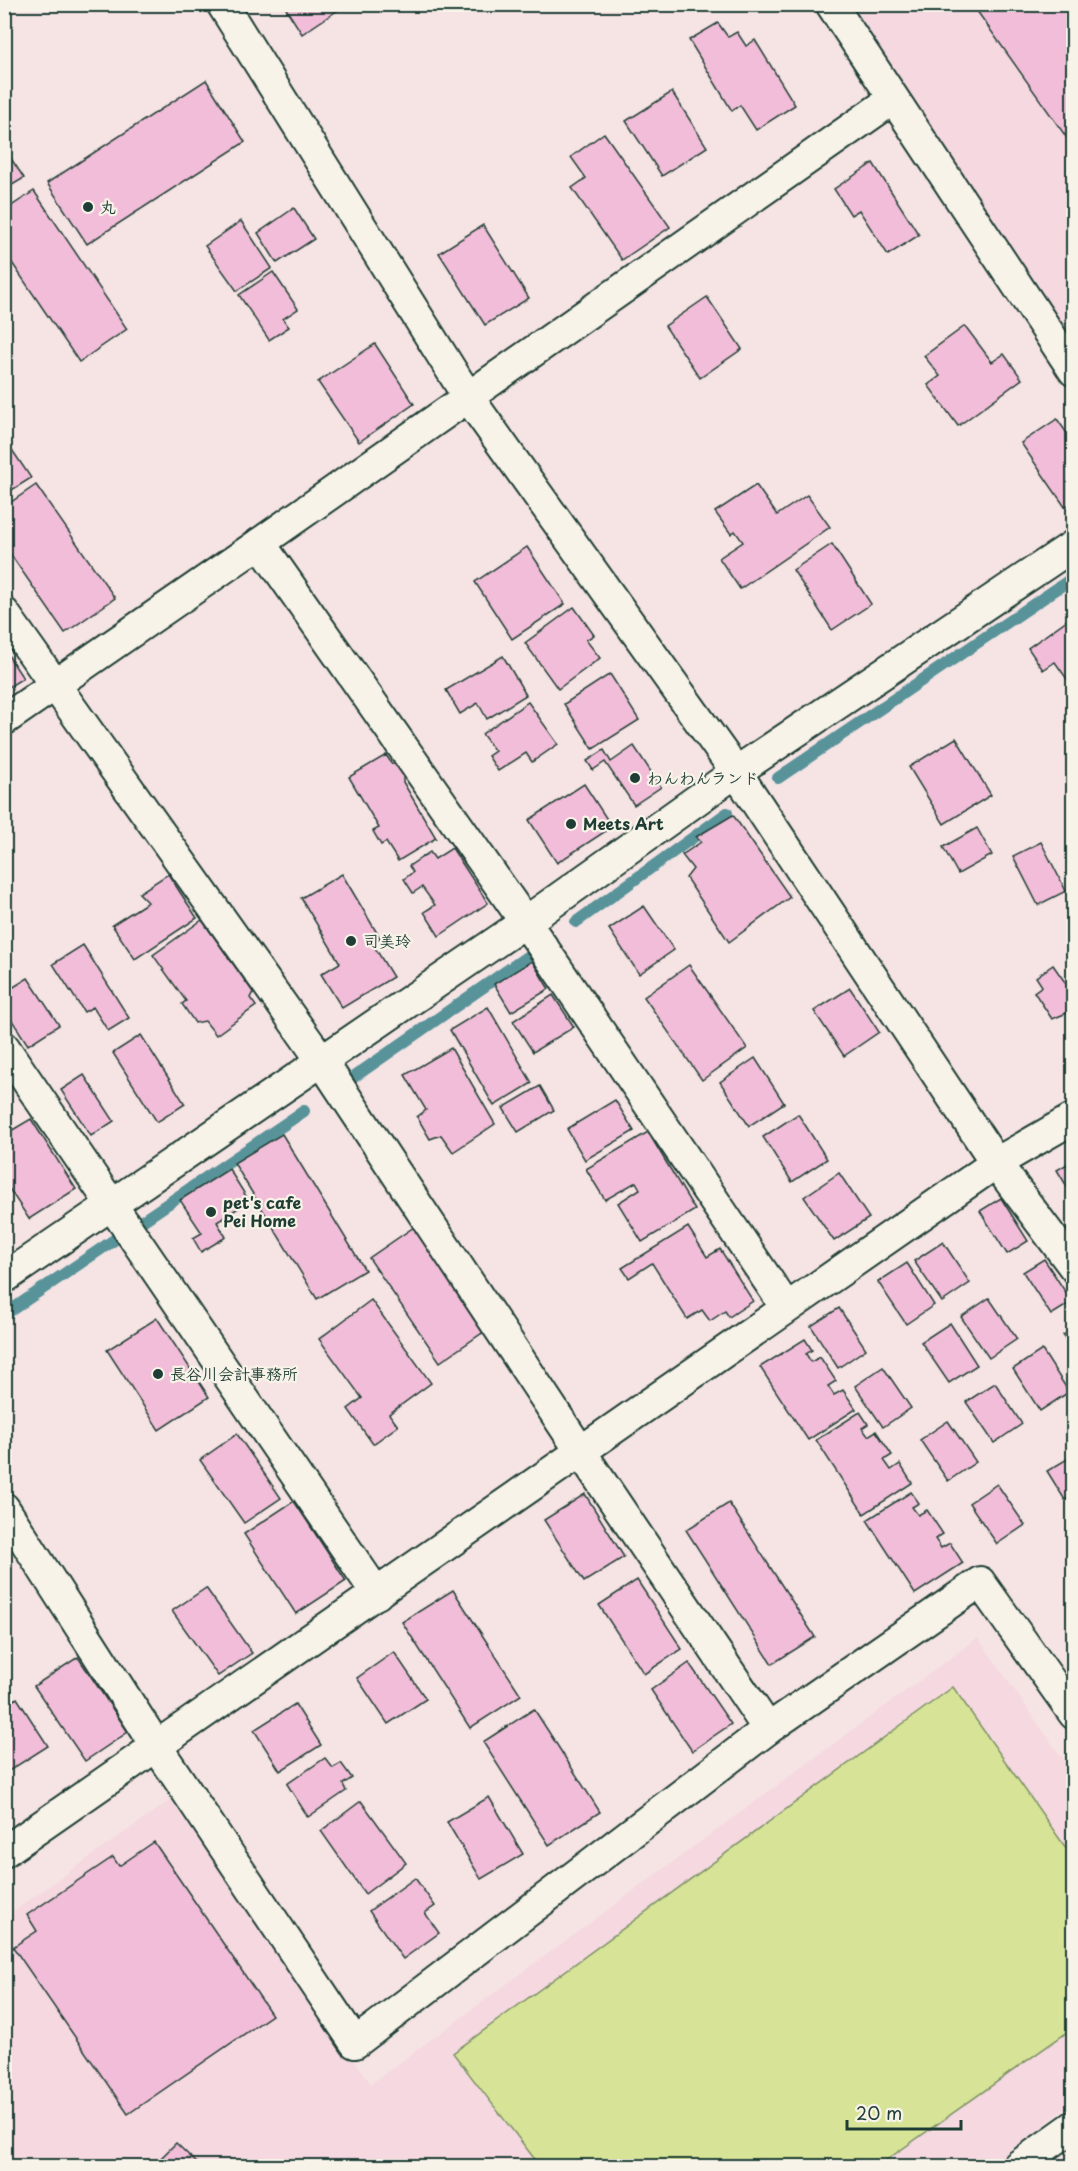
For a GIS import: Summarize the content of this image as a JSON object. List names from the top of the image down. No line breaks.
{"places":["丸","わんわんランド","Meets Art","司美玲","pet's cafe Pei Home","長谷川会計事務所"],"scale_bar":"20 m"}
